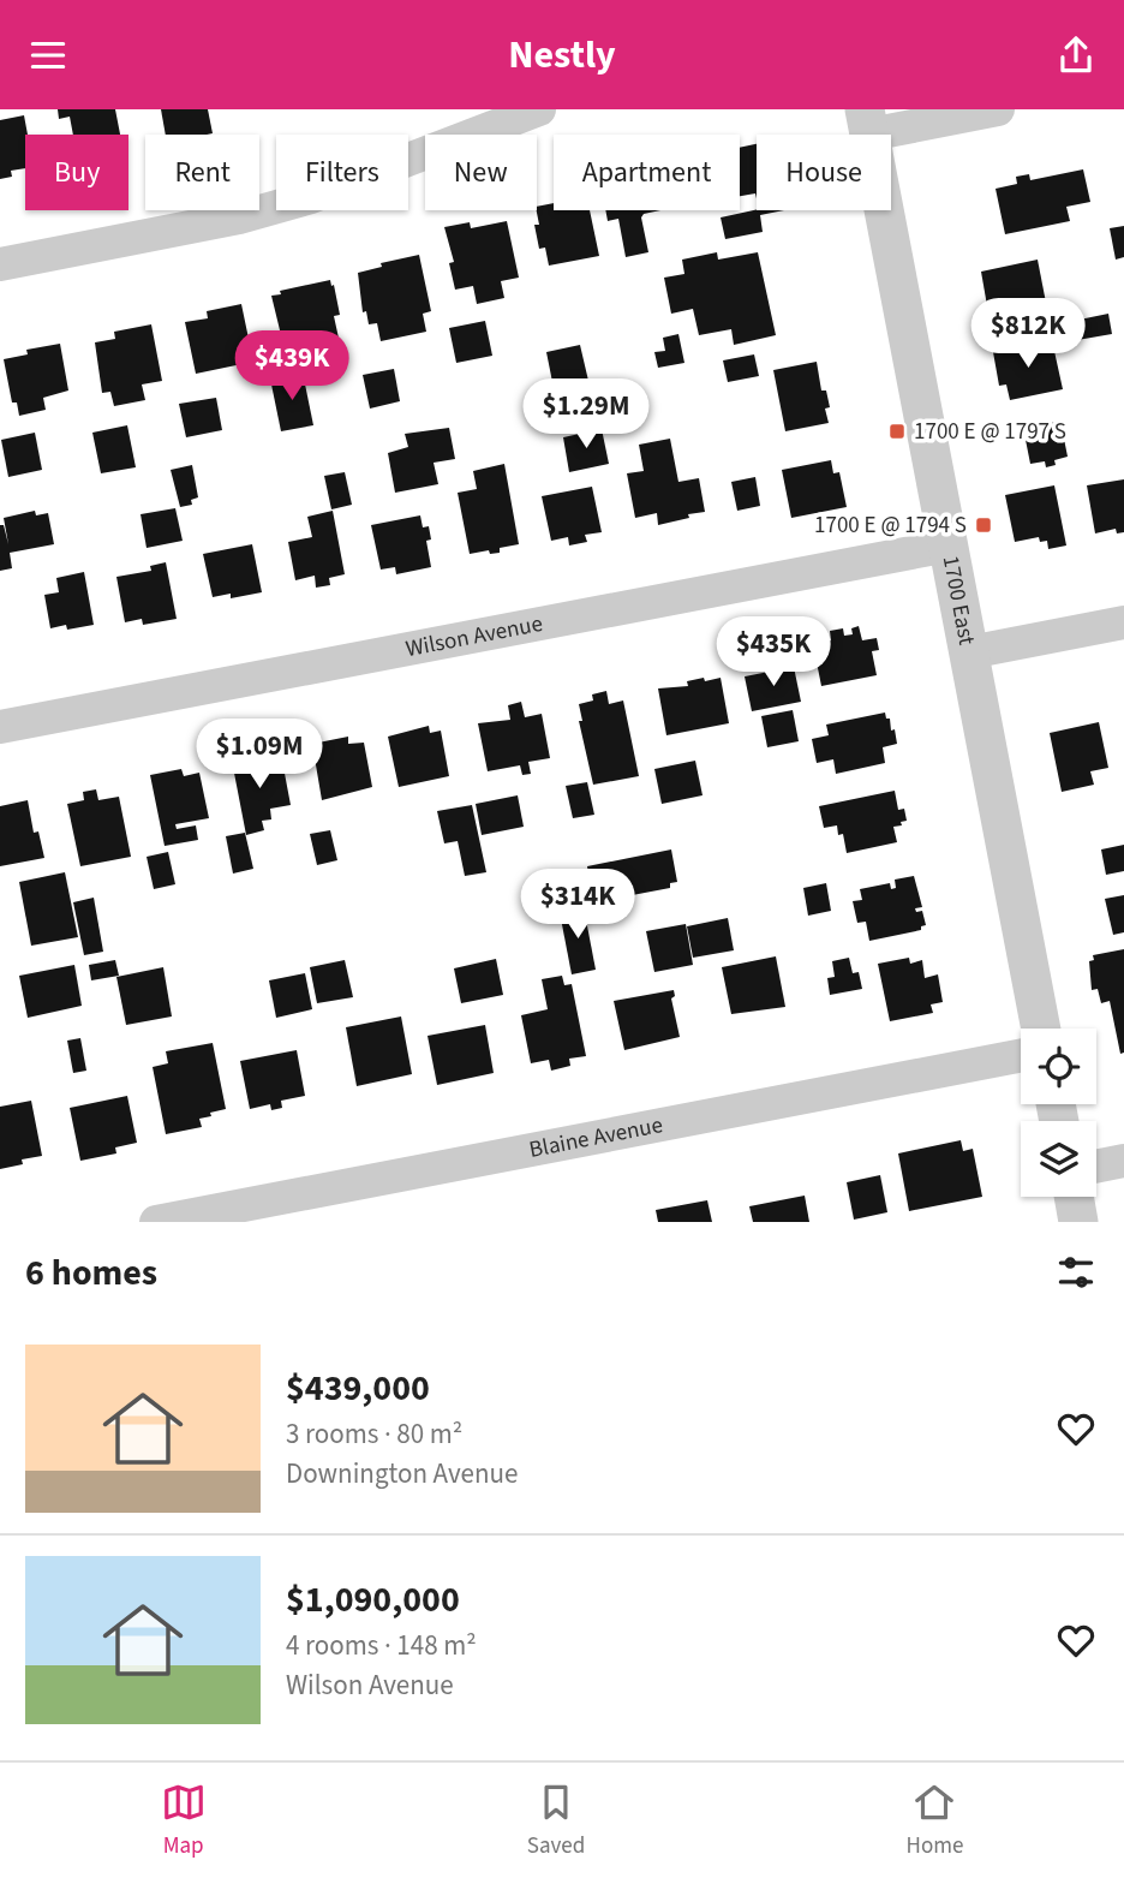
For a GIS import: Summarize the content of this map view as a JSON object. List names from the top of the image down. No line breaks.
{"streets":{"street":["1700 East","Wilson Avenue","Blaine Avenue"]},"crossings":[["1700 East","Wilson Avenue"]],"places":{"transit":["1700 E @ 1797 S","1700 E @ 1794 S"]},"page":{"header":"Nestly","chip":["Buy","Rent","Filters","New","Apartment","House"],"price":["$812K","$439K","$1.29M","$435K","$1.09M","$314K"],"heading":"6 homes","list":[{"name":"$439,000","note":"3 rooms · 80 m² · Downington Avenue"},{"name":"$1,090,000","note":"4 rooms · 148 m² · Wilson Avenue"}],"tabs":["Map","Saved","Home"]}}
